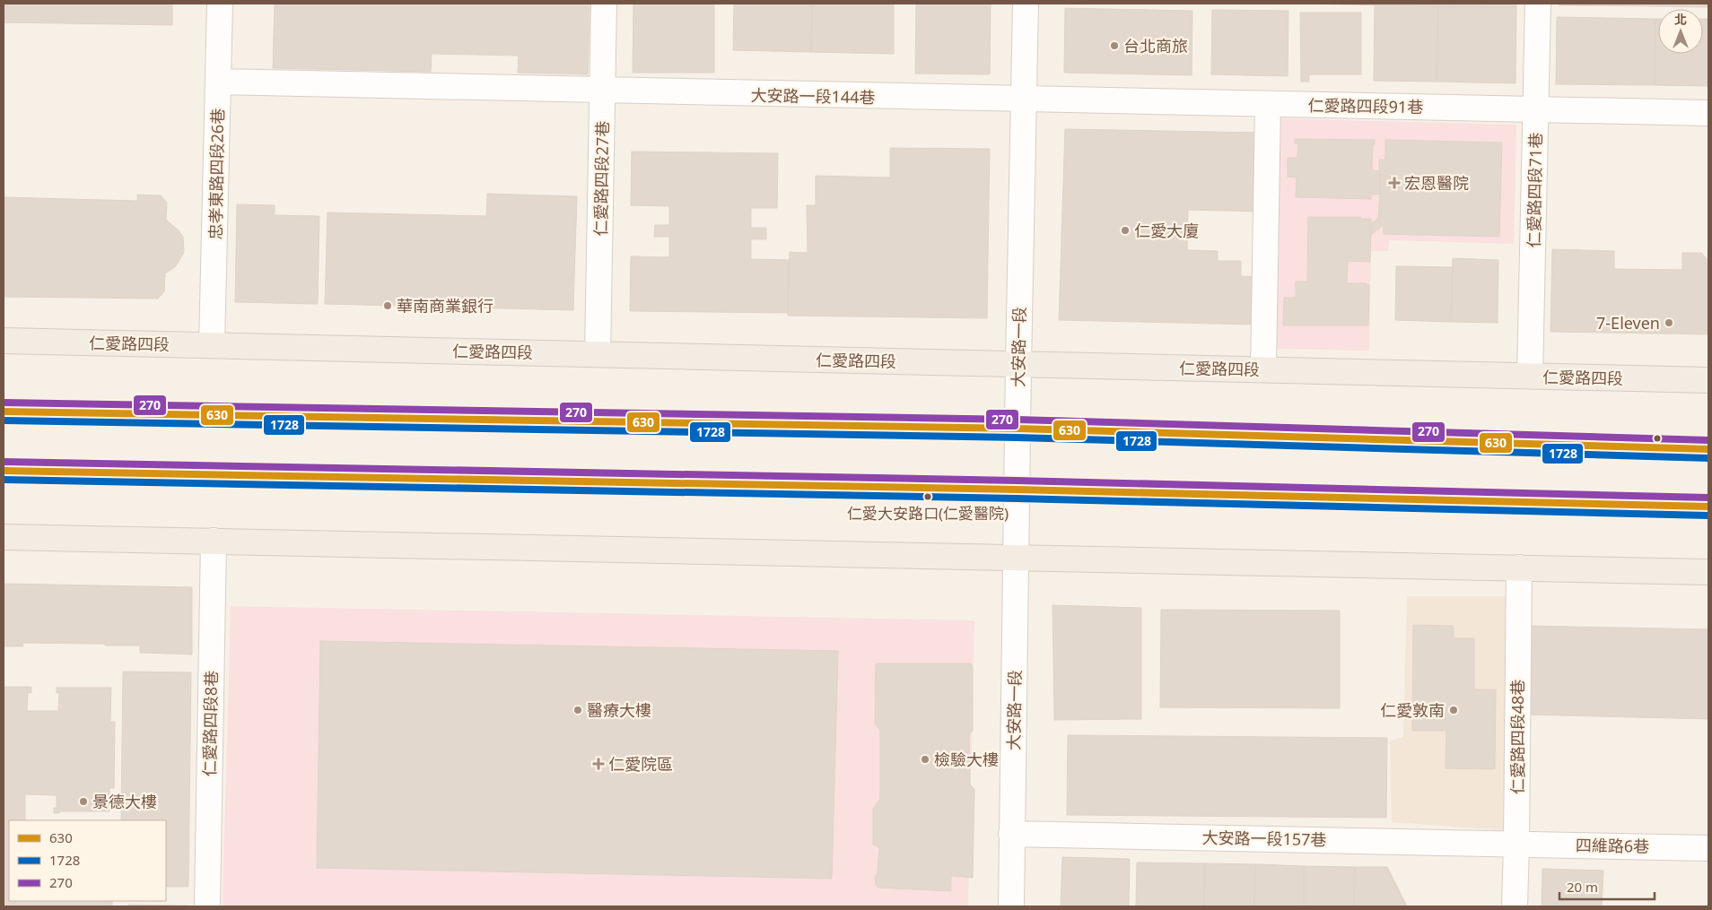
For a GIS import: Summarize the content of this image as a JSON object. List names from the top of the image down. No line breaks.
{"streets":{"main road":["仁愛路四段"],"street":["大安路一段144巷","仁愛路四段91巷","忠孝東路四段26巷","仁愛路四段27巷","仁愛路四段71巷","大安路一段","仁愛路四段8巷","仁愛路四段48巷","大安路一段157巷","四維路6巷"]},"crossings":[["大安路一段144巷","仁愛路四段91巷"],["大安路一段144巷","忠孝東路四段26巷"],["大安路一段144巷","仁愛路四段27巷"],["大安路一段144巷","大安路一段"],["仁愛路四段91巷","仁愛路四段71巷"],["仁愛路四段91巷","大安路一段"],["忠孝東路四段26巷","仁愛路四段"],["仁愛路四段27巷","仁愛路四段"],["仁愛路四段71巷","仁愛路四段"],["仁愛路四段","大安路一段"],["大安路一段","大安路一段157巷"],["仁愛路四段48巷","大安路一段157巷"],["仁愛路四段48巷","四維路6巷"],["大安路一段157巷","四維路6巷"]],"places":{"other":["台北商旅","仁愛大廈","華南商業銀行","7-Eleven","仁愛大安路口(仁愛醫院)","醫療大樓","仁愛敦南","檢驗大樓","景德大樓"],"health":["宏恩醫院","仁愛院區"]},"lines":["transit line 270","transit line 630","transit line 1728"],"legend":["630","1728","270"],"scale_bar":"20 m","north":"top"}
